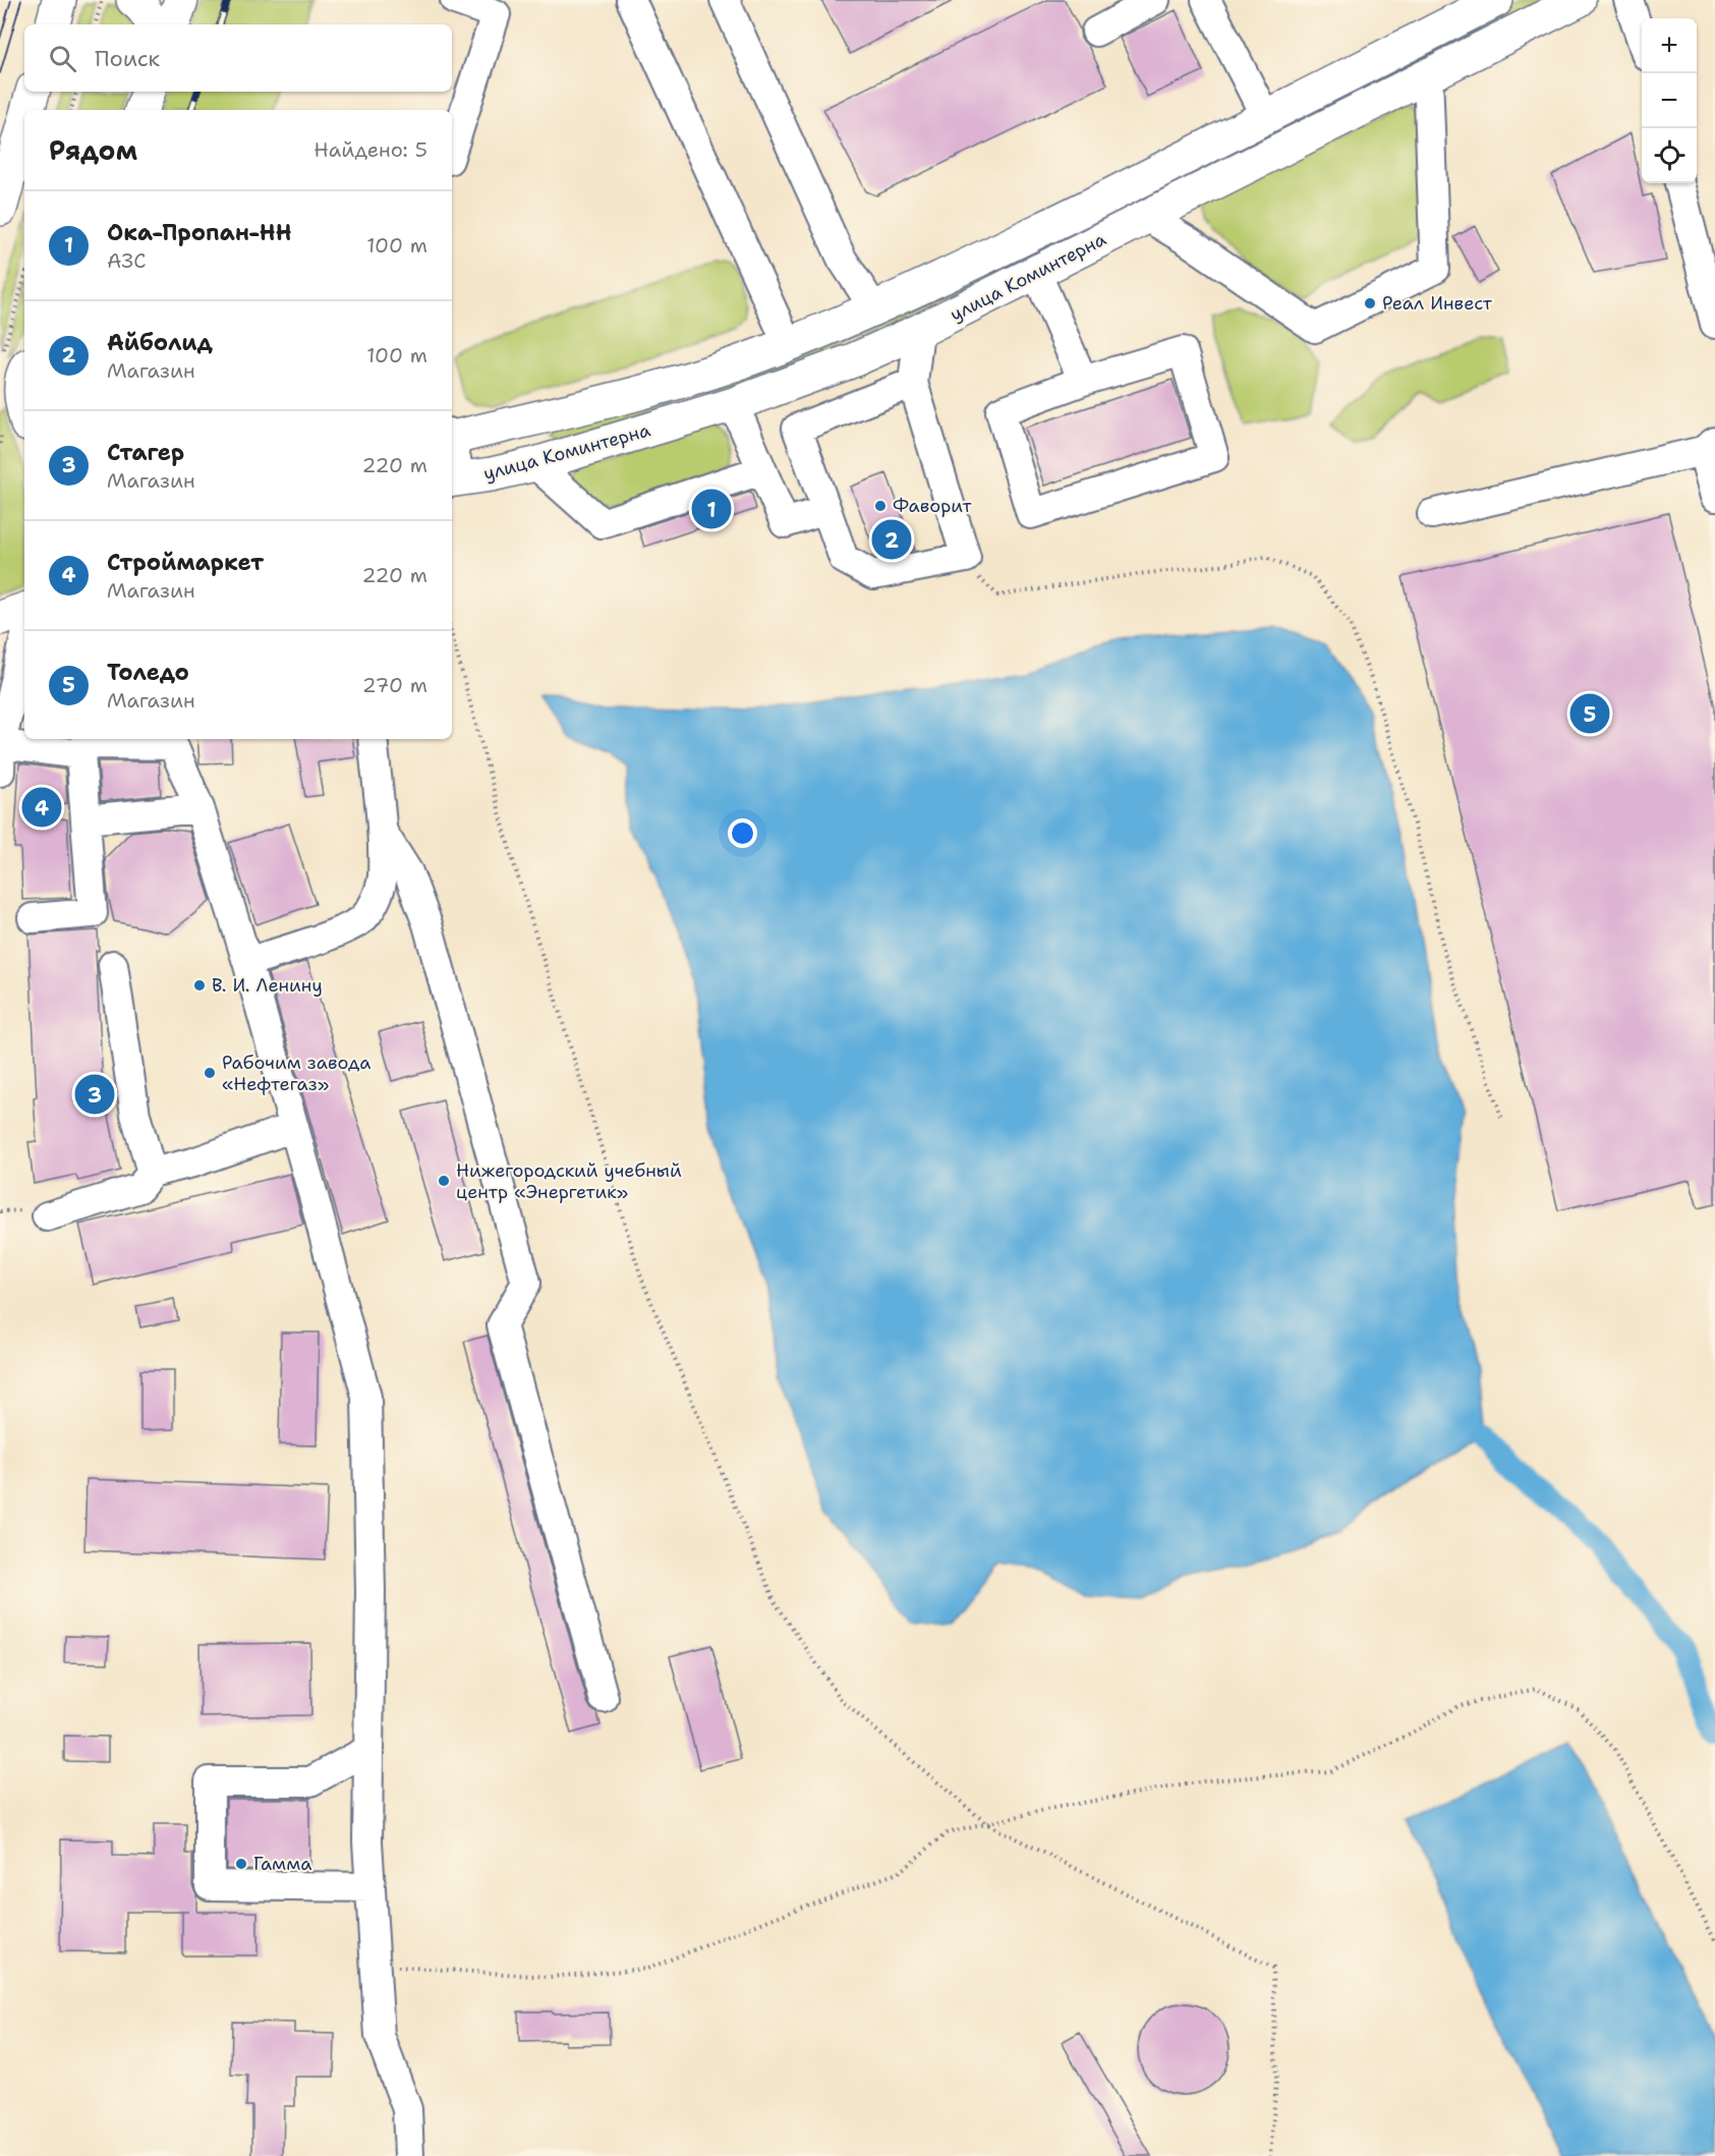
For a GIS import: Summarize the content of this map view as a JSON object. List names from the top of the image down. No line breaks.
{"streets":{"main road":["улица Коминтерна"]},"places":["Реал Инвест","Фаворит","В. И. Ленину","Рабочим завода «Нефтегаз»","Нижегородский учебный центр «Энергетик»","Гамма"],"page":{"map_buttons":["+","−"],"search":"Поиск","heading":["Рядом","Найдено: 5"],"list":[{"mark":"1","name":"Ока-Пропан-НН","note":"АЗС","value":"100 m"},{"mark":"2","name":"Айболид","note":"Магазин","value":"100 m"},{"mark":"3","name":"Стагер","note":"Магазин","value":"220 m"},{"mark":"4","name":"Строймаркет","note":"Магазин","value":"220 m"},{"mark":"5","name":"Толедо","note":"Магазин","value":"270 m"}],"pins":["1","2","5","4","3"]}}
